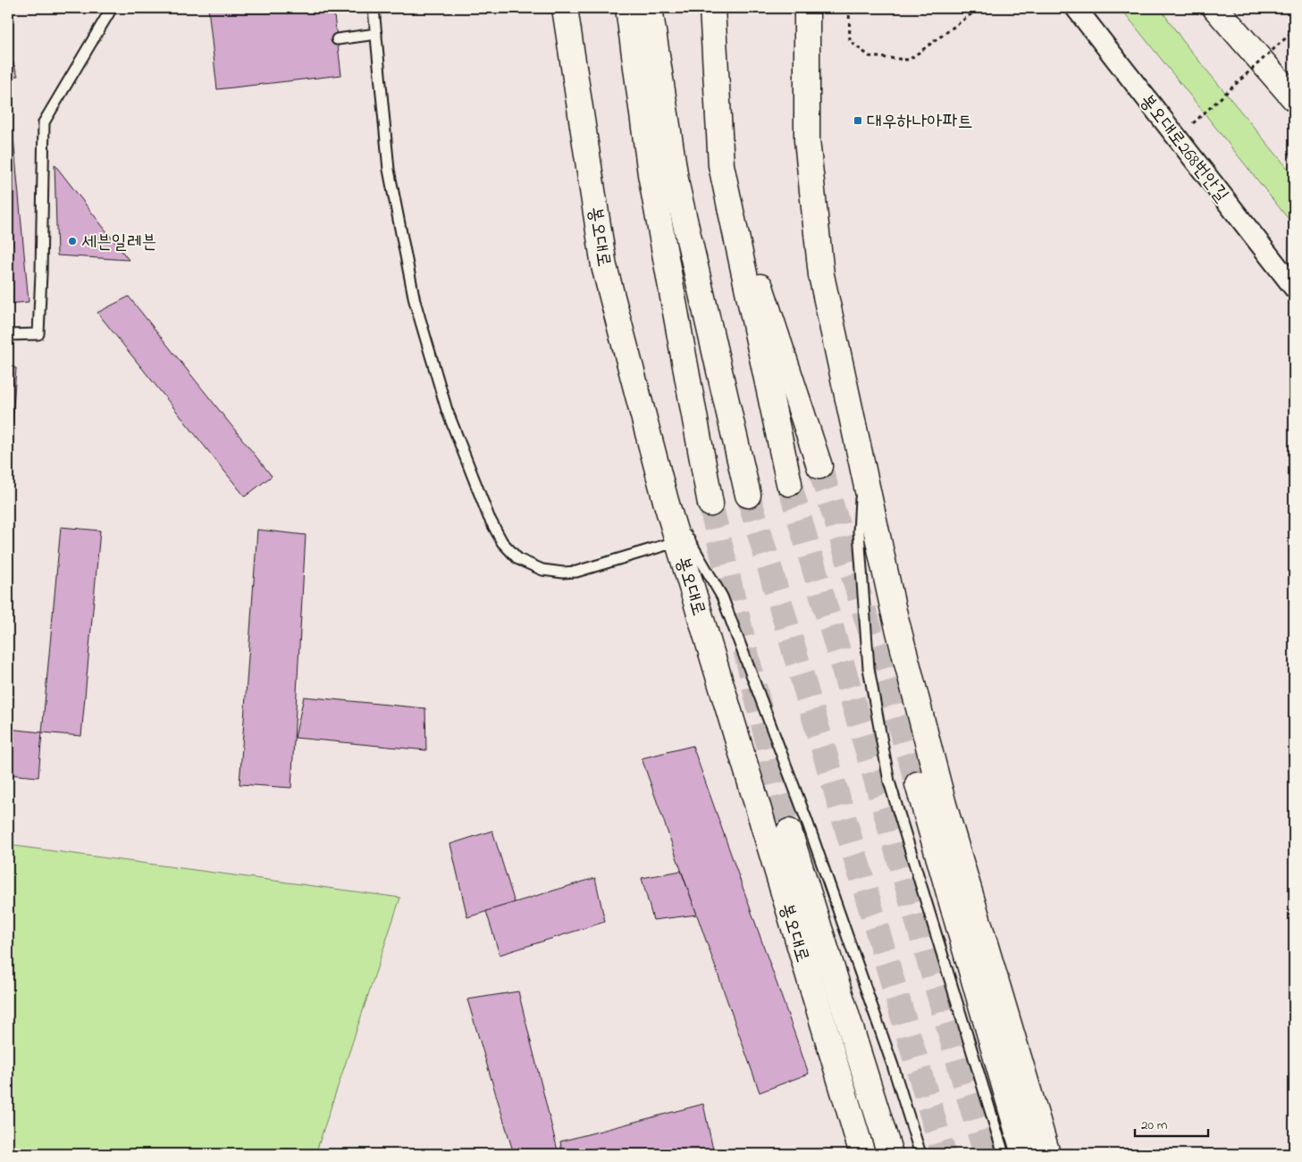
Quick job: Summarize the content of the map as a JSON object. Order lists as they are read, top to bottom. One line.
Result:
{"streets":{"main road":["봉오대로"],"street":["봉오대로268번안길"]},"places":{"transit":["대우하나아파트"],"other":["세븐일레븐"]},"scale_bar":"20 m"}
